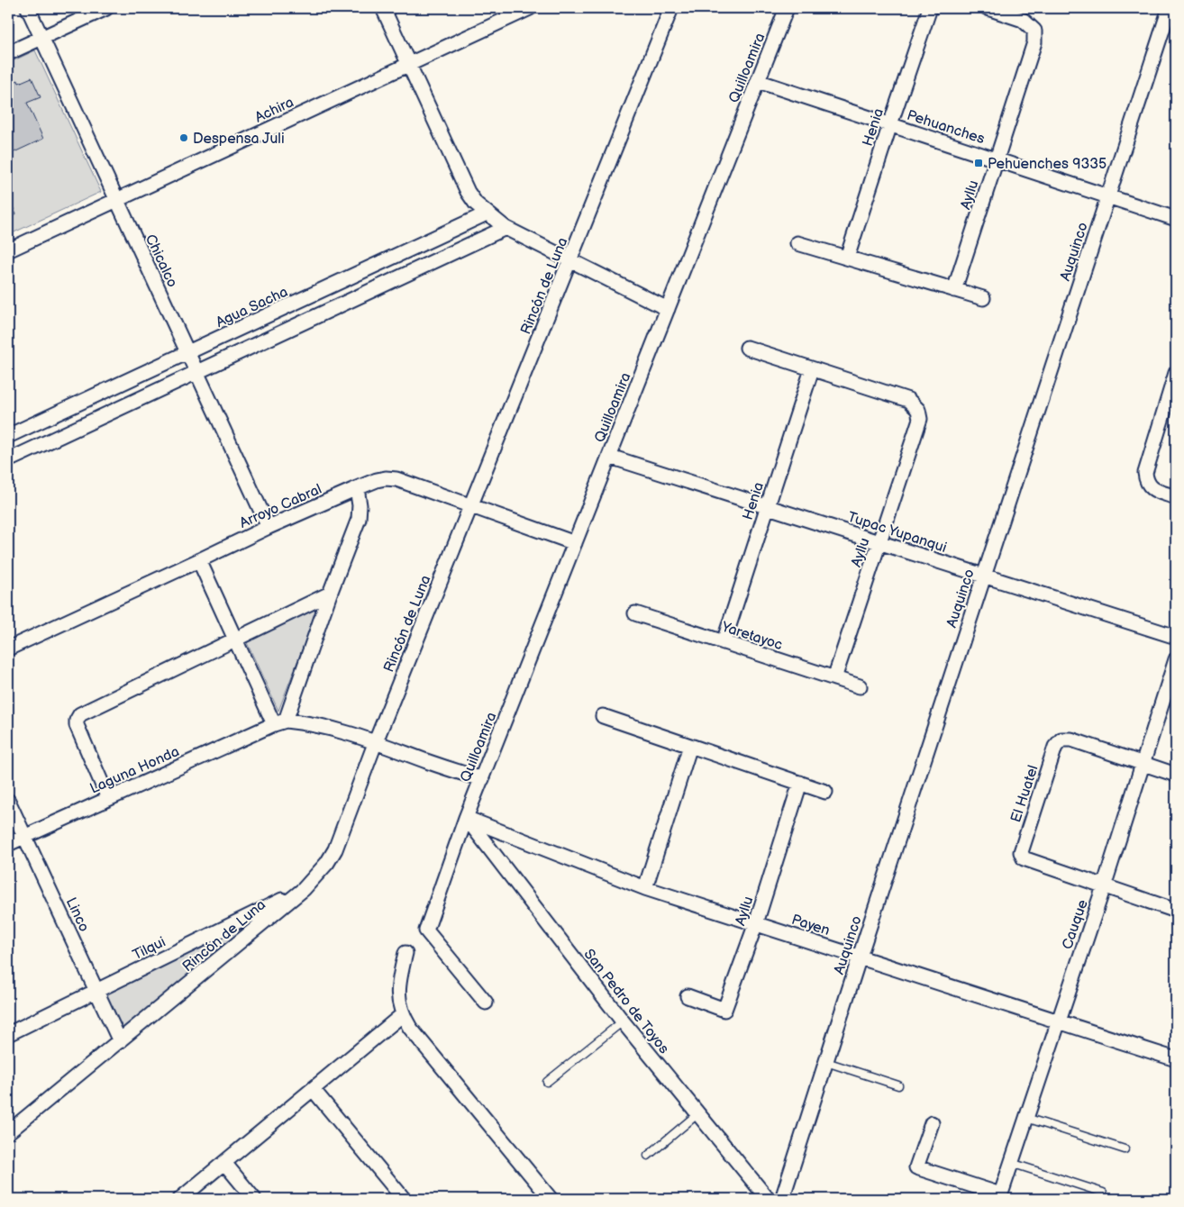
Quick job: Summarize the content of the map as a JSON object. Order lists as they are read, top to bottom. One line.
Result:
{"streets":{"street":["Quilloamira","Achira","Pehuanches","Henia","Ayllu","Auquinco","Chicalco","Rincón de Luna","Agua Sacha","Arroyo Cabral","Tupac Yupanqui","Yaretayoc","Laguna Honda","El Huatel","Linco","Payen","Cauque","Tilqui","San Pedro de Toyos"]},"crossings":[["Quilloamira","Pehuanches"],["Quilloamira","Arroyo Cabral"],["Quilloamira","Tupac Yupanqui"],["Quilloamira","Laguna Honda"],["Quilloamira","Payen"],["Quilloamira","San Pedro de Toyos"],["Achira","Chicalco"],["Pehuanches","Henia"],["Pehuanches","Ayllu"],["Pehuanches","Auquinco"],["Henia","Ayllu"],["Henia","Tupac Yupanqui"],["Henia","Yaretayoc"],["Ayllu","Tupac Yupanqui"],["Ayllu","Yaretayoc"],["Ayllu","Payen"],["Auquinco","Tupac Yupanqui"],["Auquinco","Payen"],["Chicalco","Agua Sacha"],["Chicalco","Arroyo Cabral"],["Rincón de Luna","Arroyo Cabral"],["Rincón de Luna","Laguna Honda"],["Rincón de Luna","Linco"],["Rincón de Luna","Tilqui"],["Laguna Honda","Linco"],["El Huatel","Cauque"],["Linco","Tilqui"],["Payen","Cauque"],["Payen","San Pedro de Toyos"]],"places":{"other":["Despensa Juli"],"transit":["Pehuenches 9335"]}}
